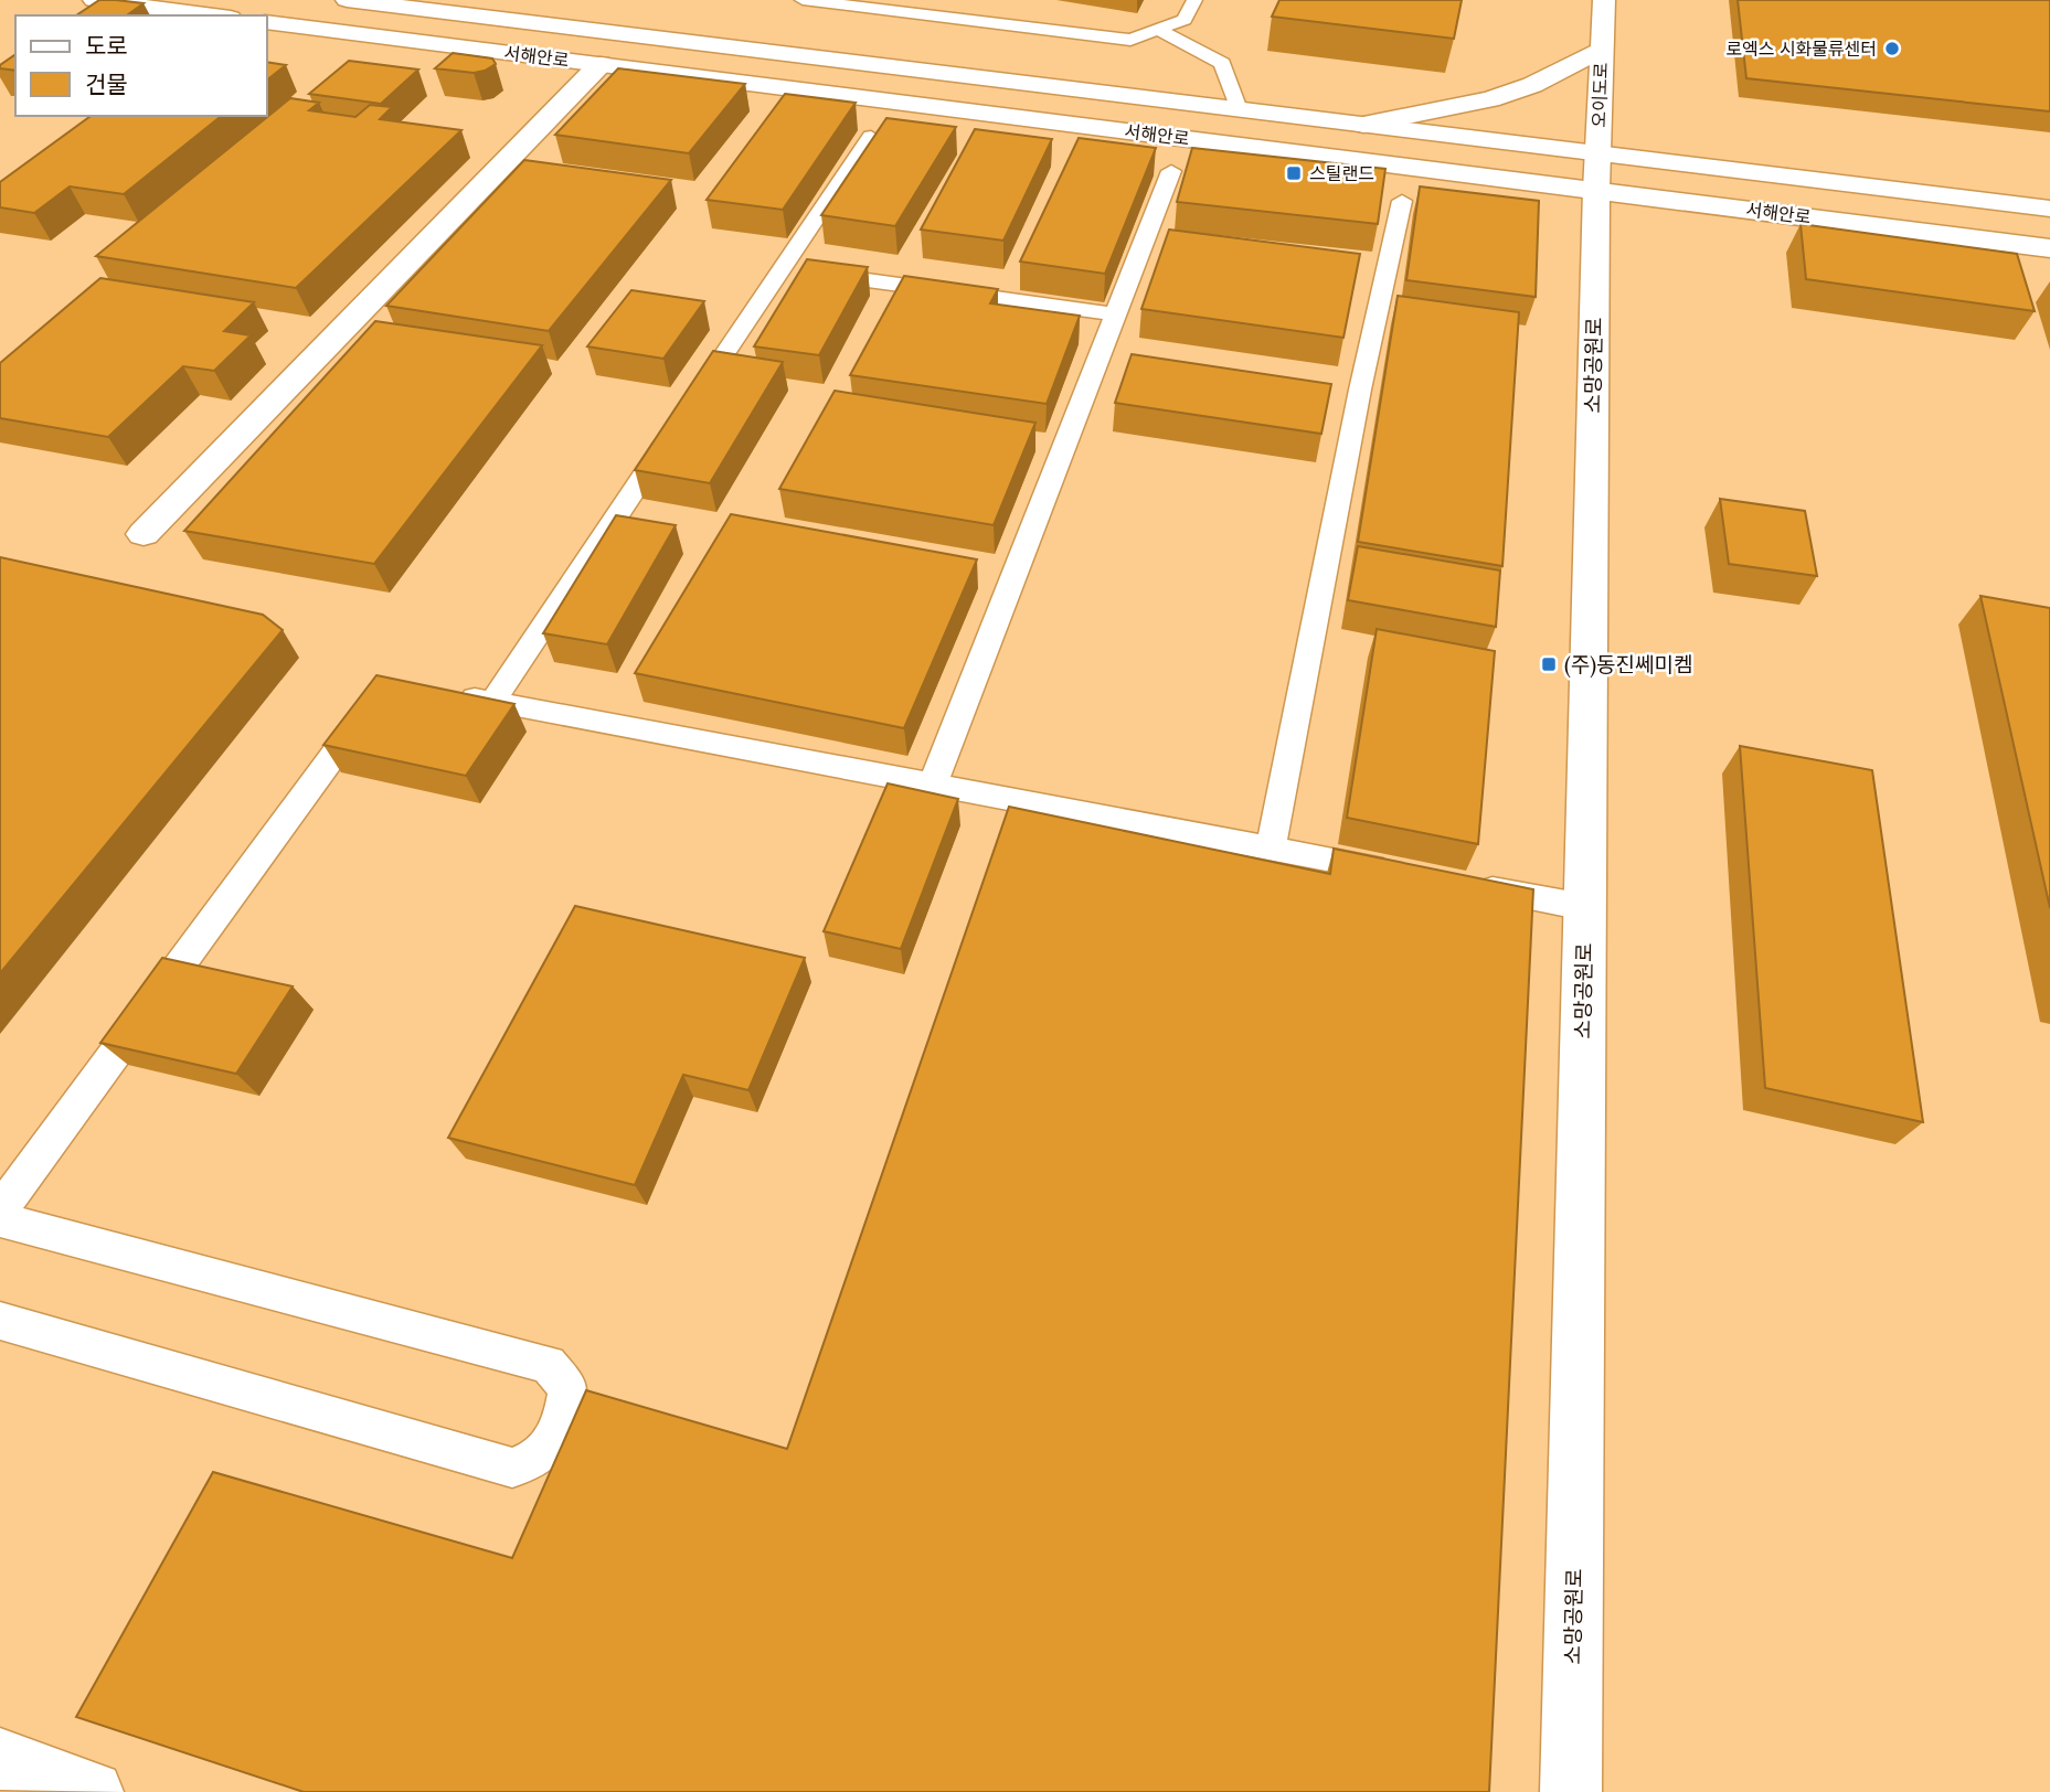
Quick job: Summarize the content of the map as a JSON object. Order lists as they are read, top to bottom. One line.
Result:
{"streets":{"main road":["서해안로","오이도로","소망공원로"]},"crossings":[["서해안로","오이도로"],["서해안로","소망공원로"],["오이도로","소망공원로"]],"places":{"other":["로엑스 시화물류센터"],"transit":["스틸랜드","(주)동진쎄미켐"]},"legend":["도로","건물"]}
